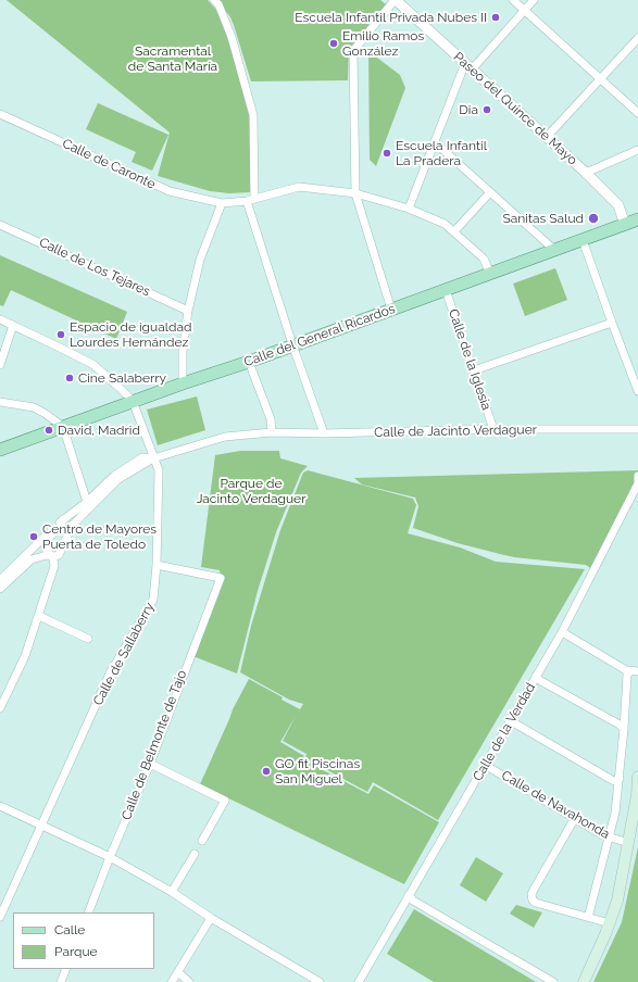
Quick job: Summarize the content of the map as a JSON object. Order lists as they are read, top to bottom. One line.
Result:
{"streets":{"main road":["Calle del General Ricardos"],"street":["Paseo del Quince de Mayo","Calle de Caronte","Calle de Los Tejares","Calle de la Iglesia","Calle de Jacinto Verdaguer","Calle de Sallaberry","Calle de la Verdad","Calle de Belmonte de Tajo","Calle de Navahonda"]},"crossings":[["Paseo del Quince de Mayo","Calle del General Ricardos"],["Calle de Caronte","Calle del General Ricardos"],["Calle del General Ricardos","Calle de la Iglesia"],["Calle del General Ricardos","Calle de Sallaberry"],["Calle de la Iglesia","Calle de Jacinto Verdaguer"],["Calle de Jacinto Verdaguer","Calle de Sallaberry"],["Calle de Sallaberry","Calle de Belmonte de Tajo"],["Calle de la Verdad","Calle de Navahonda"]],"parks":["Sacramental de Santa María","Parque de Jacinto Verdaguer"],"places":["Escuela Infantil Privada Nubes II","Emilio Ramos González","Dia","Escuela Infantil La Pradera","Sanitas Salud","Espacio de igualdad Lourdes Hernández","Cine Salaberry","David, Madrid","Centro de Mayores Puerta de Toledo","GO fit Piscinas San Miguel"],"legend":["Calle","Parque"]}
